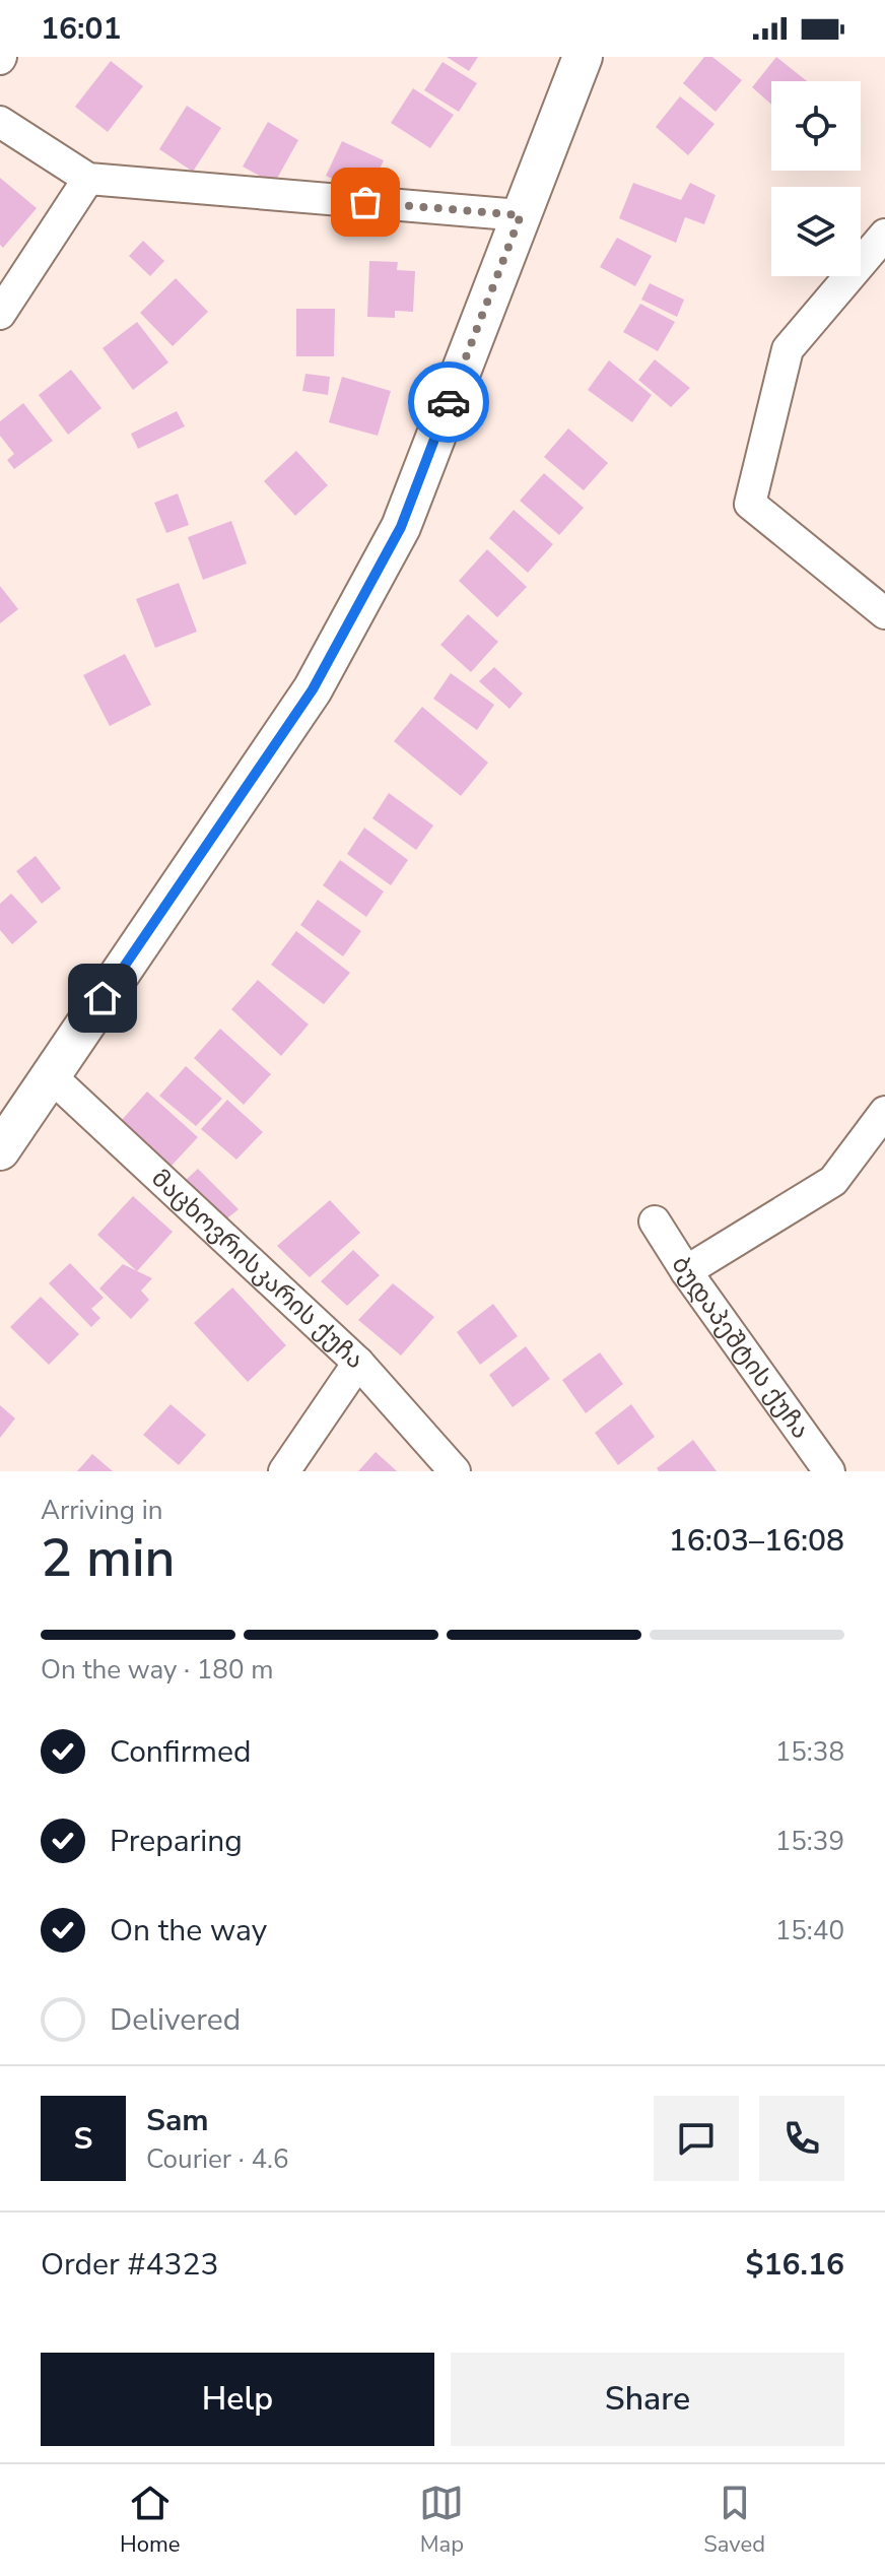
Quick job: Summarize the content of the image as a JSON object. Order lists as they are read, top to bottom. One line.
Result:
{"streets":{"street":["მაცხოვრისკარის ქუჩა","ბუდაპეშტის ქუჩა"]},"page":{"status":"16:01","heading":["2 min","Arriving in","16:03–16:08"],"panel":["Sam","Courier · 4.6","Order #4323","$16.16"],"bar":"On the way · 180 m","list":[["Confirmed","15:38"],["Preparing","15:39"],["On the way","15:40"],"Delivered"],"round":"S","buttons":["Help","Share"],"tabs":["Home","Map","Saved"]}}
